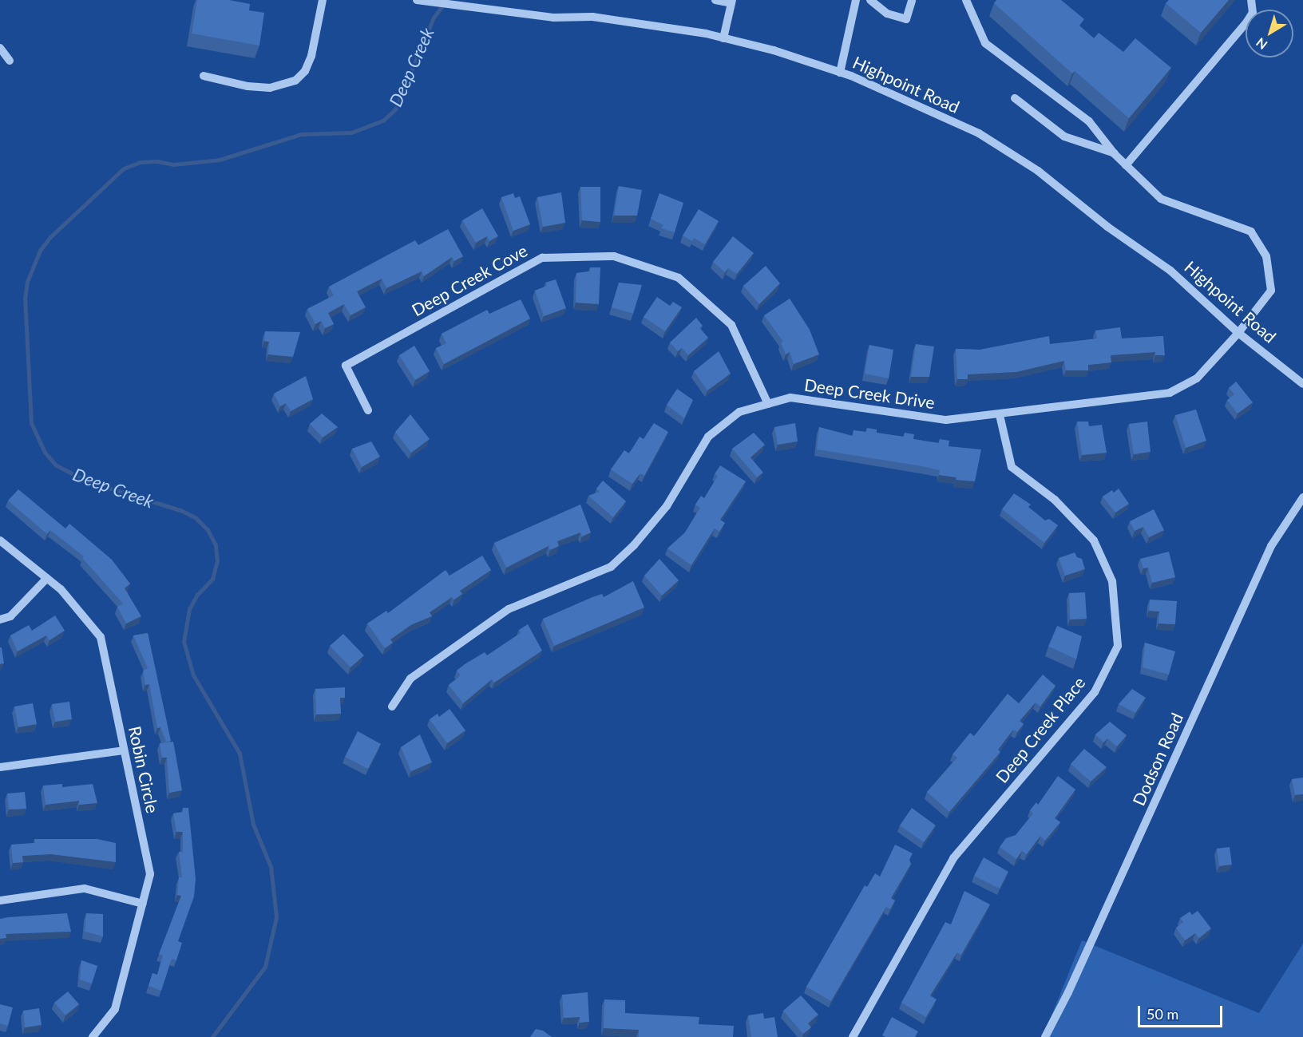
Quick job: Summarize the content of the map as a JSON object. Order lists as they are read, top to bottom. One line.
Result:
{"streets":{"street":["Highpoint Road","Deep Creek Cove","Deep Creek Drive","Deep Creek Place","Dodson Road","Robin Circle"]},"crossings":[["Highpoint Road","Deep Creek Drive"],["Deep Creek Cove","Deep Creek Drive"],["Deep Creek Drive","Deep Creek Place"]],"water":["Deep Creek"],"scale_bar":"50 m","north":"bottom left"}
